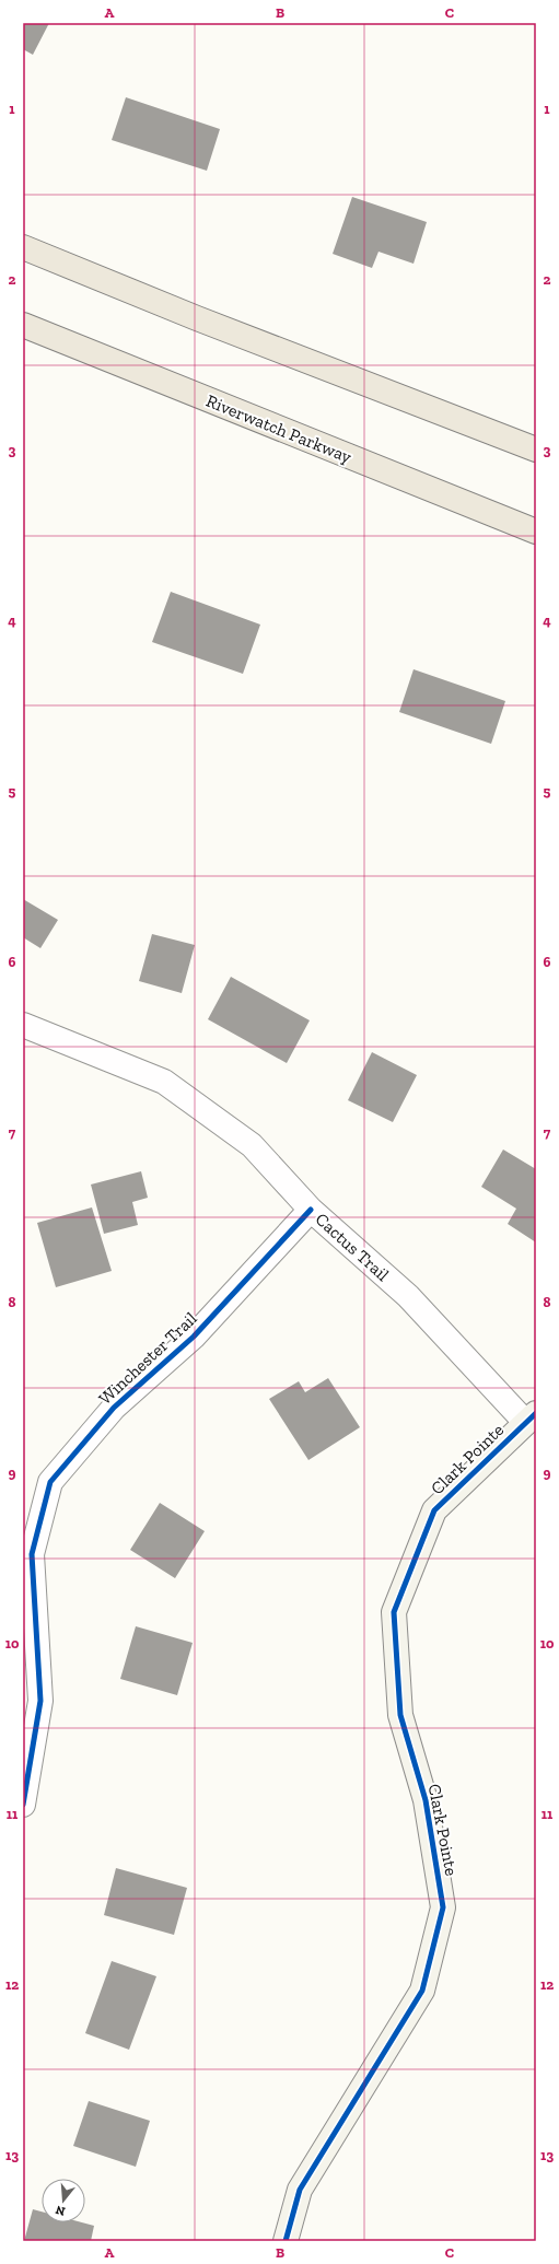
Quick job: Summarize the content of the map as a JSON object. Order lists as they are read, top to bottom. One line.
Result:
{"streets":{"main road":["Riverwatch Parkway"],"street":["Cactus Trail","Winchester Trail","Clark Pointe"]},"crossings":[["Cactus Trail","Winchester Trail"],["Cactus Trail","Clark Pointe"]],"north":"bottom","grid":{"columns":["A","B","C"],"rows":["1","2","3","4","5","6","7","8","9","10","11","12","13"]}}
